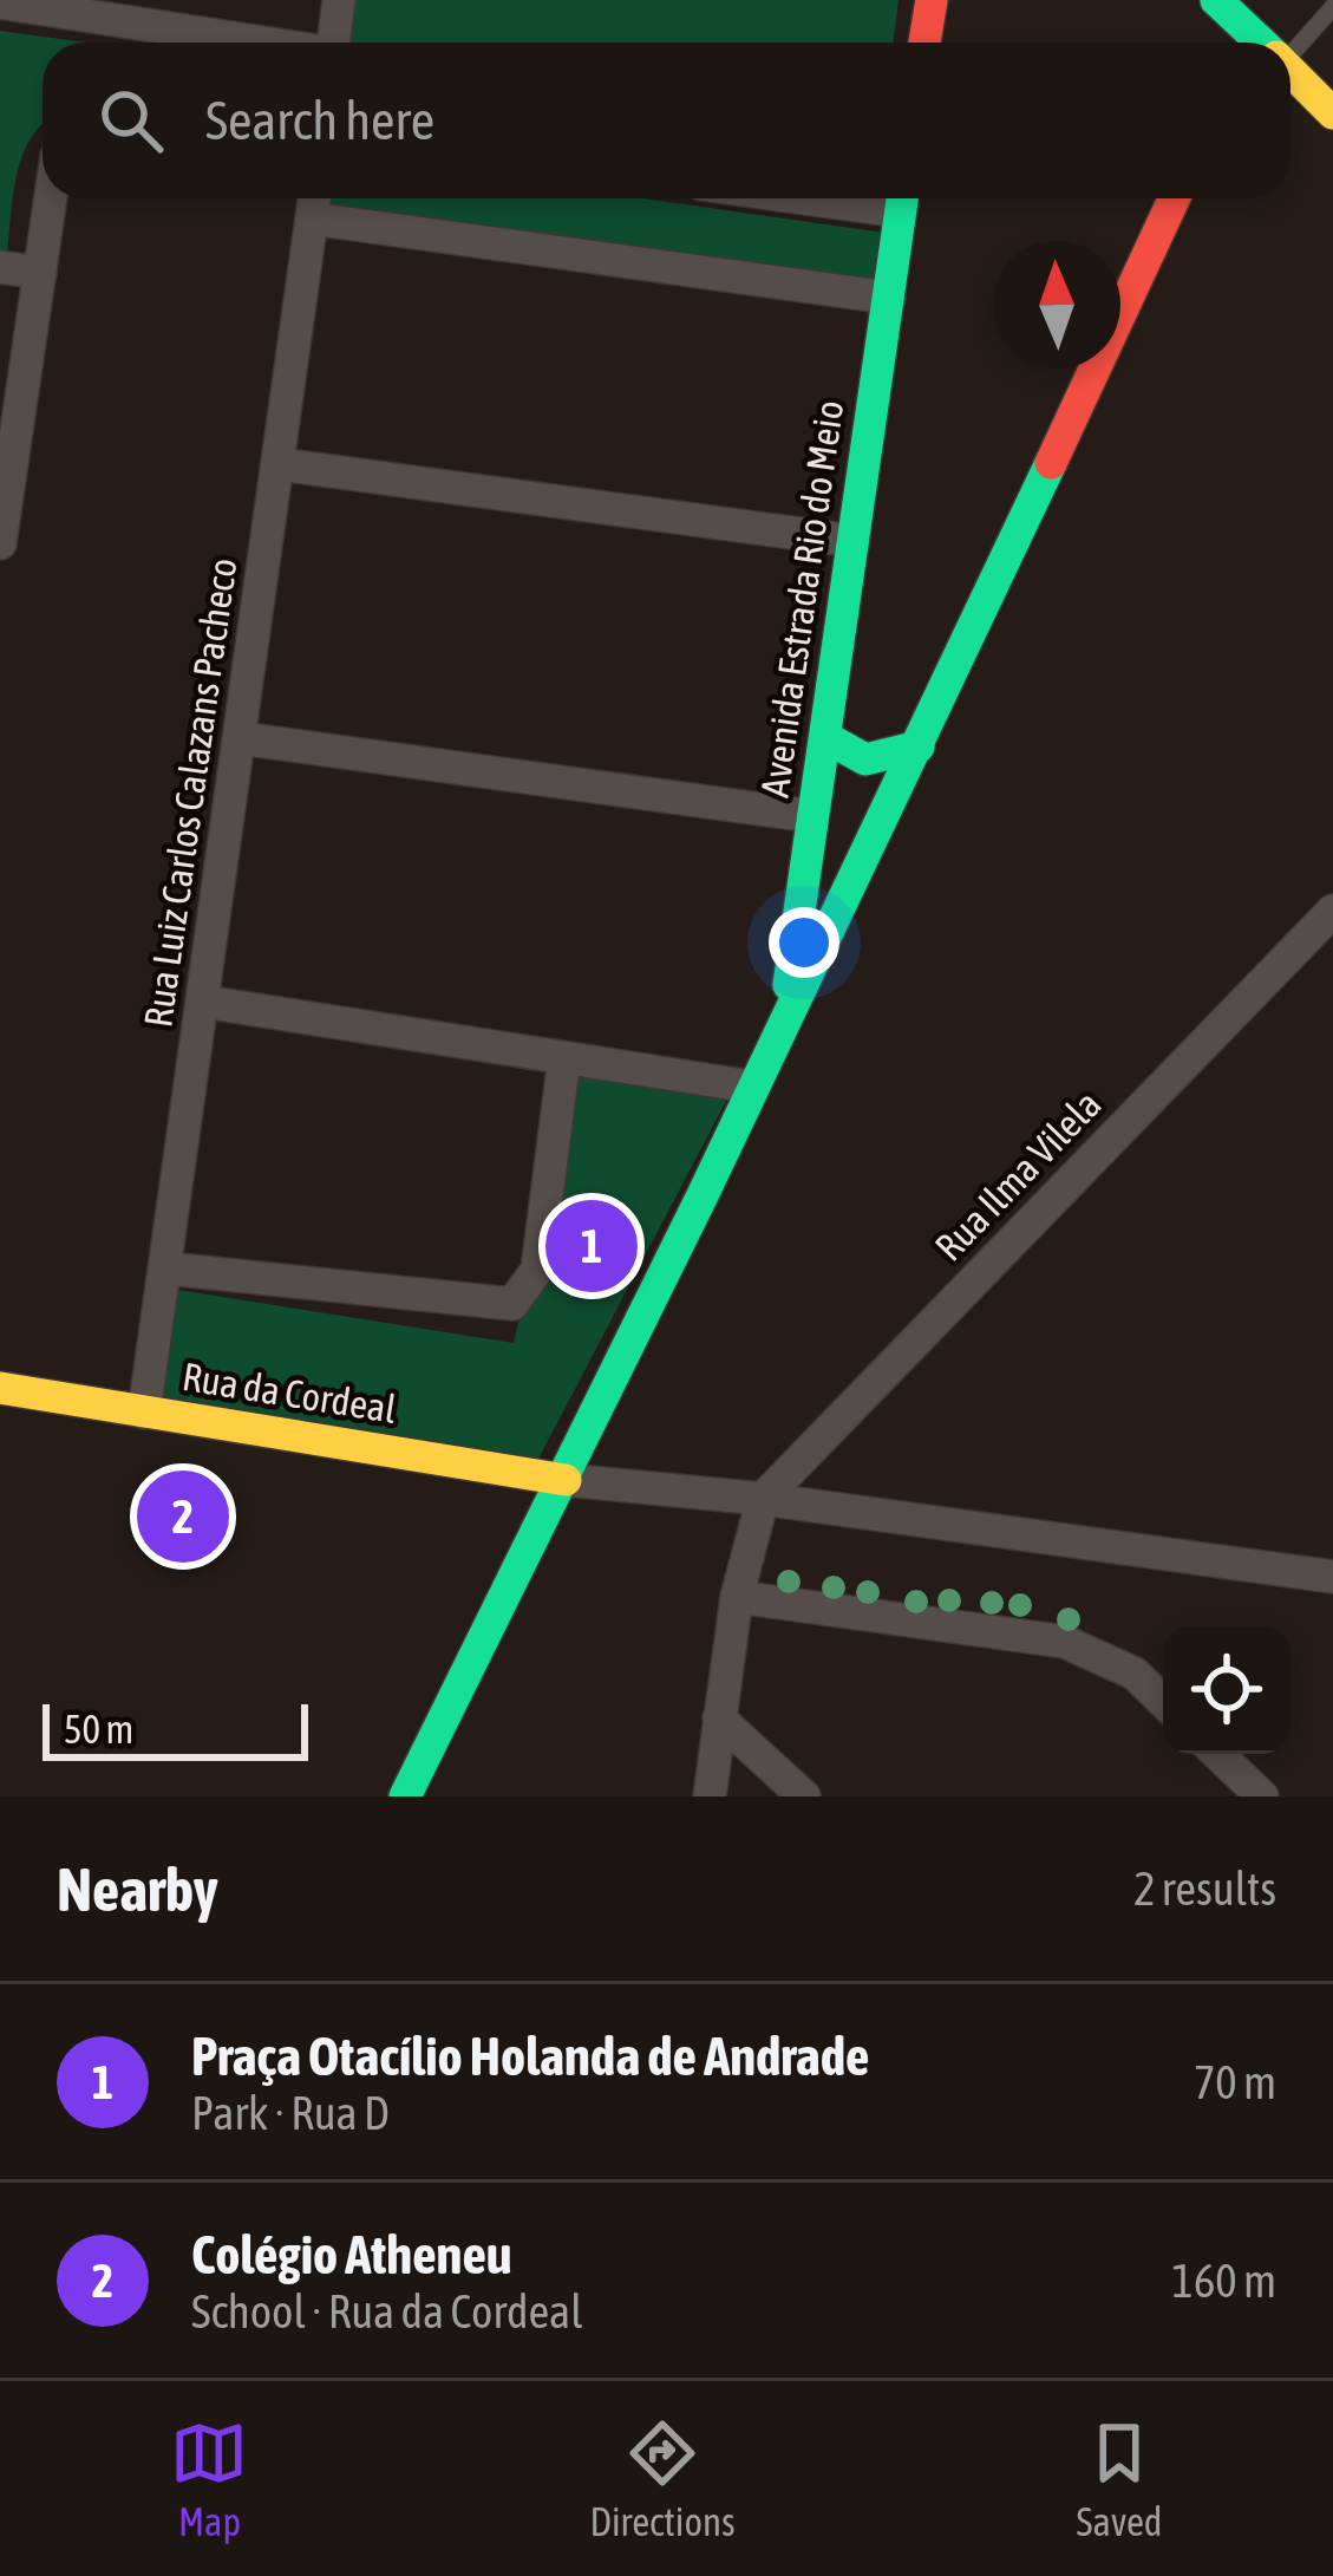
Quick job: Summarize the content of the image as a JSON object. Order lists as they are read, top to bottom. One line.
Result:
{"streets":{"street":["Avenida Estrada Rio do Meio","Rua Luiz Carlos Calazans Pacheco","Rua Ilma Vilela","Rua da Cordeal"]},"crossings":[["Rua Luiz Carlos Calazans Pacheco","Rua da Cordeal"]],"scale_bar":"50 m","north":"top","page":{"search":"Search here","pins":["1","2"],"scale":"50 m","heading":["Nearby","2 results"],"list":[{"mark":"1","name":"Praça Otacílio Holanda de Andrade","note":"Park · Rua D","value":"70 m"},{"mark":"2","name":"Colégio Atheneu","note":"School · Rua da Cordeal","value":"160 m"}],"nav":["Map","Directions","Saved"]}}
